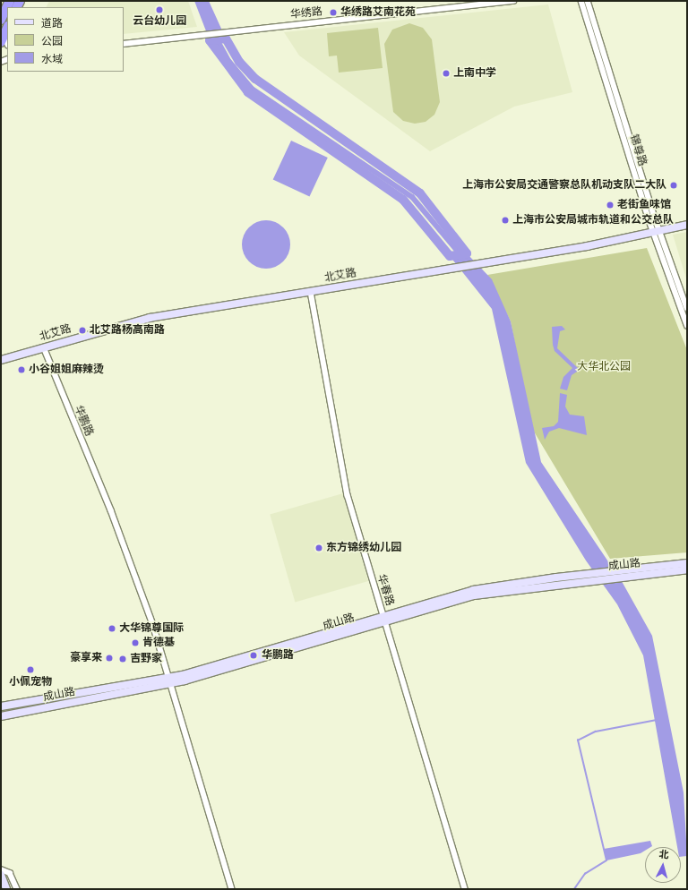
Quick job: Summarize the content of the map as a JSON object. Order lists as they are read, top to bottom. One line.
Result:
{"streets":{"main road":["北艾路","成山路"],"street":["华绣路","锦尊路","华鹏路","华春路"]},"crossings":[["锦尊路","北艾路"],["北艾路","华鹏路"],["北艾路","华春路"],["华鹏路","成山路"],["成山路","华春路"]],"parks":["大华北公园"],"places":["云台幼儿园","华绣路艾南花苑","上南中学","上海市公安局交通警察总队机动支队二大队","老街鱼味馆","上海市公安局城市轨道和公交总队","北艾路杨高南路","小谷姐姐麻辣烫","东方锦绣幼儿园","大华锦尊国际","肯德基","华鹏路","豪享来","吉野家","小佩宠物"],"legend":["道路","公园","水域"],"north":"top"}
